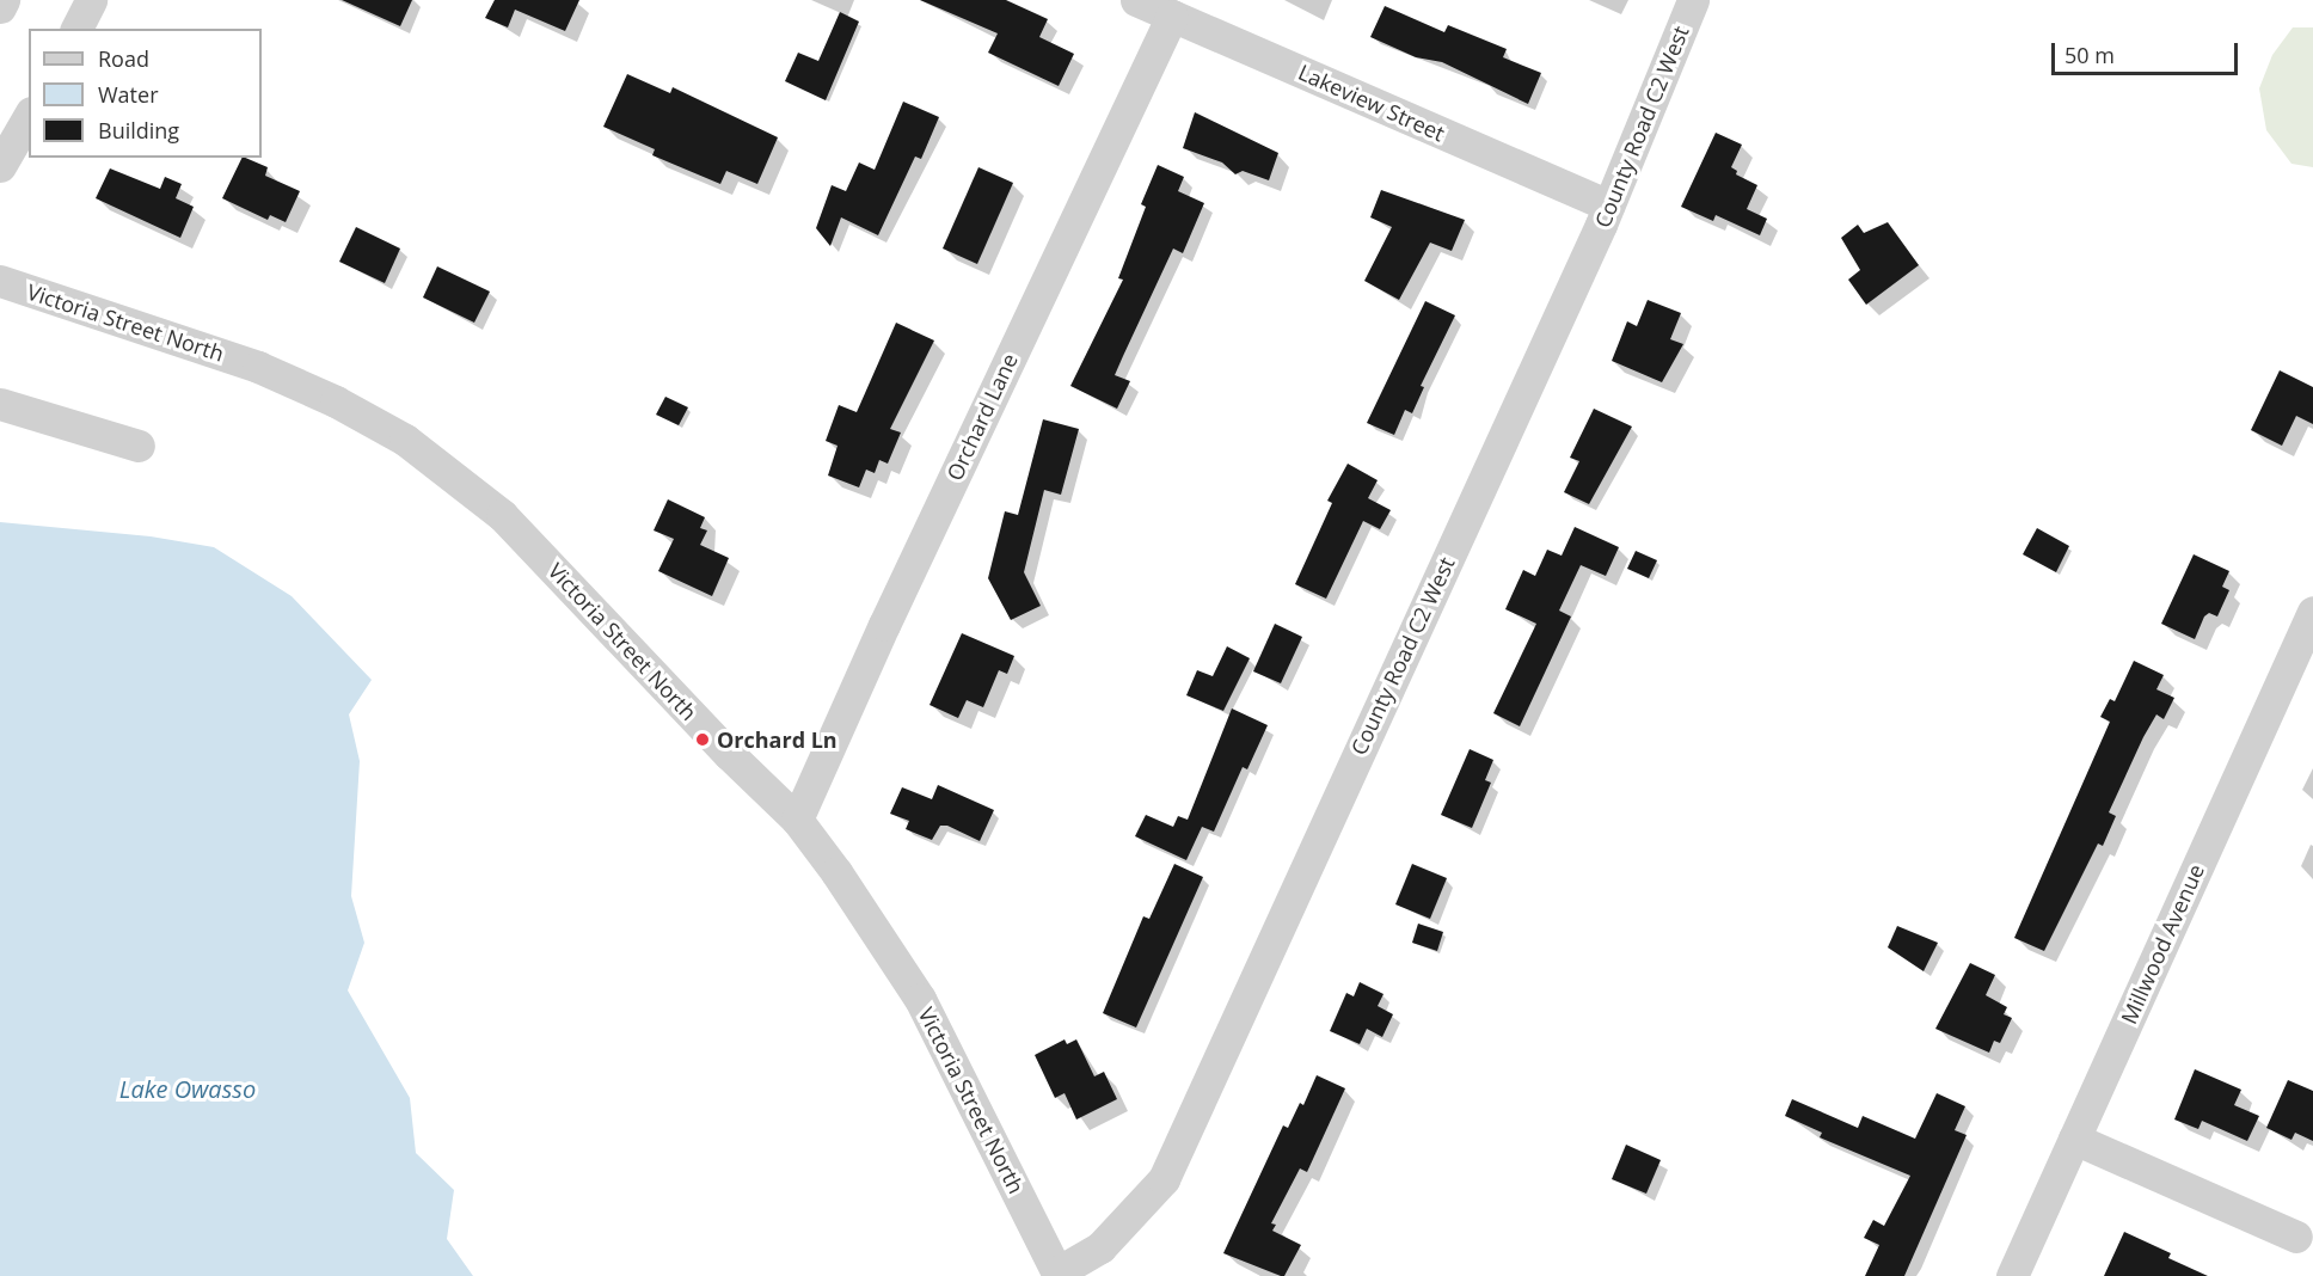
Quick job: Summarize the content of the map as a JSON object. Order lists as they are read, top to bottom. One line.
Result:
{"streets":{"street":["Lakeview Street","County Road C2 West","Victoria Street North","Orchard Lane","Millwood Avenue"]},"crossings":[["Lakeview Street","County Road C2 West"],["Lakeview Street","Orchard Lane"],["County Road C2 West","Victoria Street North"],["Victoria Street North","Orchard Lane"]],"water":["Lake Owasso"],"places":["Orchard Ln"],"legend":["Road","Water","Building"],"scale_bar":"50 m"}
